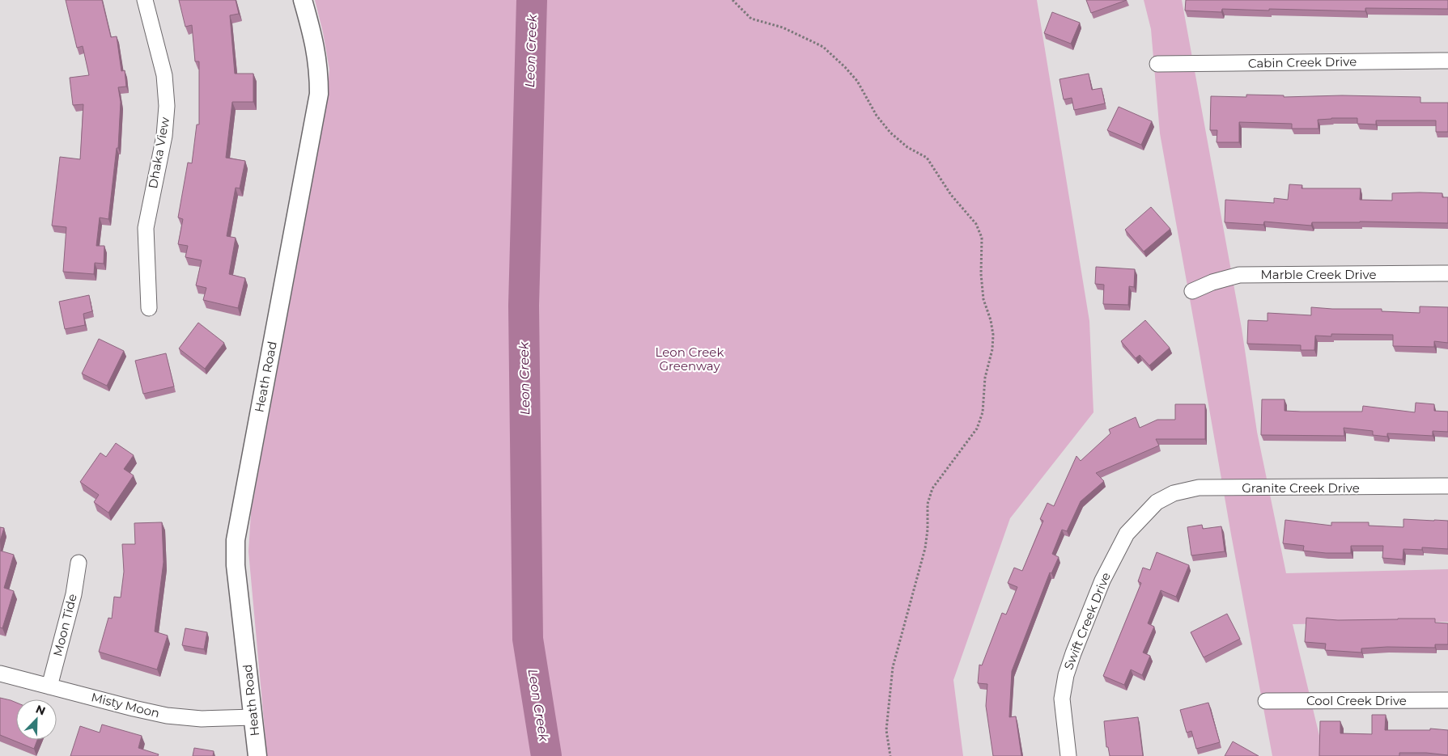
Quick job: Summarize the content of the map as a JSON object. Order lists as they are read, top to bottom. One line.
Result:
{"streets":{"street":["Cabin Creek Drive","Dhaka View","Marble Creek Drive","Heath Road","Granite Creek Drive","Swift Creek Drive","Moon Tide","Cool Creek Drive","Misty Moon"]},"crossings":[["Heath Road","Misty Moon"],["Granite Creek Drive","Swift Creek Drive"],["Moon Tide","Misty Moon"]],"water":["Leon Creek"],"parks":["Leon Creek Greenway"],"north":"top right"}
